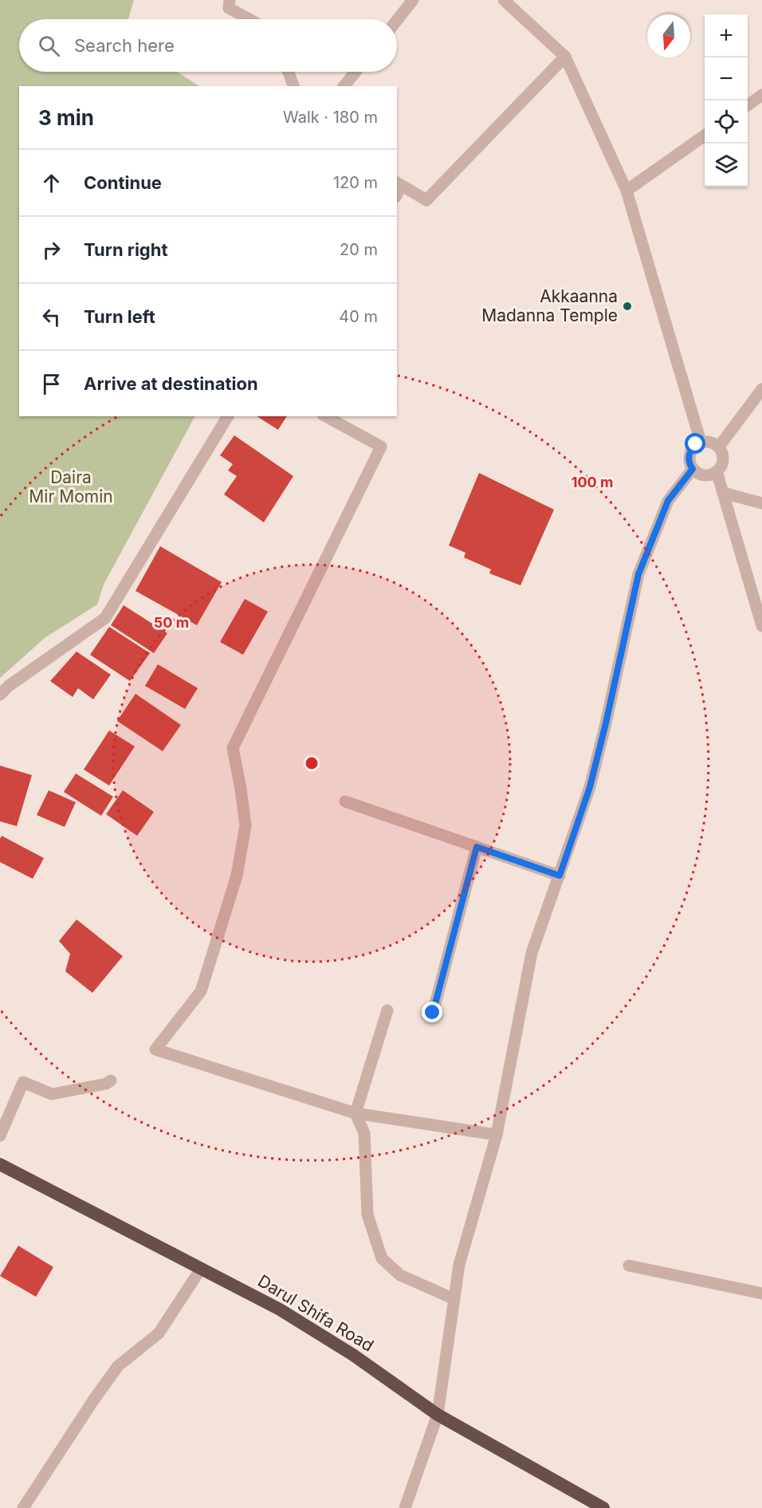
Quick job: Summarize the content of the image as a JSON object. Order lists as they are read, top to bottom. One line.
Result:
{"streets":{"highway":["Darul Shifa Road"]},"parks":["Daira Mir Momin"],"places":["Akkaanna Madanna Temple"],"north":"bottom","page":{"map_buttons":["+","−"],"search":"Search here","heading":["3 min","Walk · 180 m"],"list":[["Continue","120 m"],["Turn right","20 m"],["Turn left","40 m"],"Arrive at destination"]},"rings":["100 m","50 m"]}
